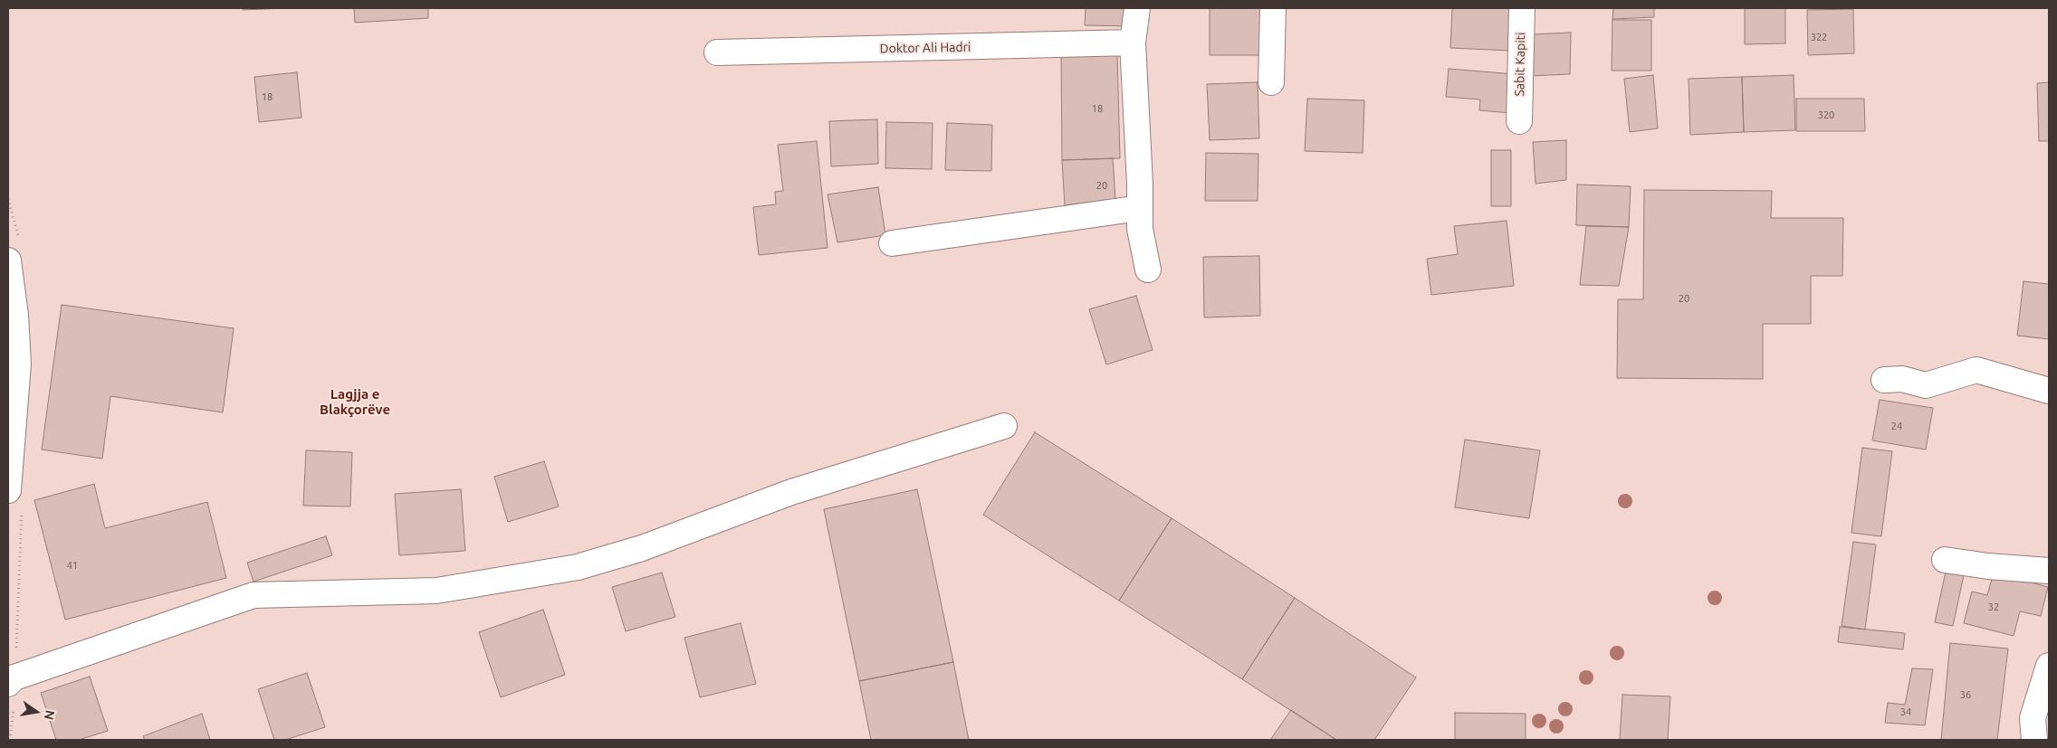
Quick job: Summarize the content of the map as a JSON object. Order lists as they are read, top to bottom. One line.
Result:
{"streets":{"street":["Doktor Ali Hadri","Sabit Kapiti"]},"districts":["Lagjja e Blakçorëve"],"house_numbers":["322","18","18","320","20","20","24","41","32","36","34"],"north":"right"}
